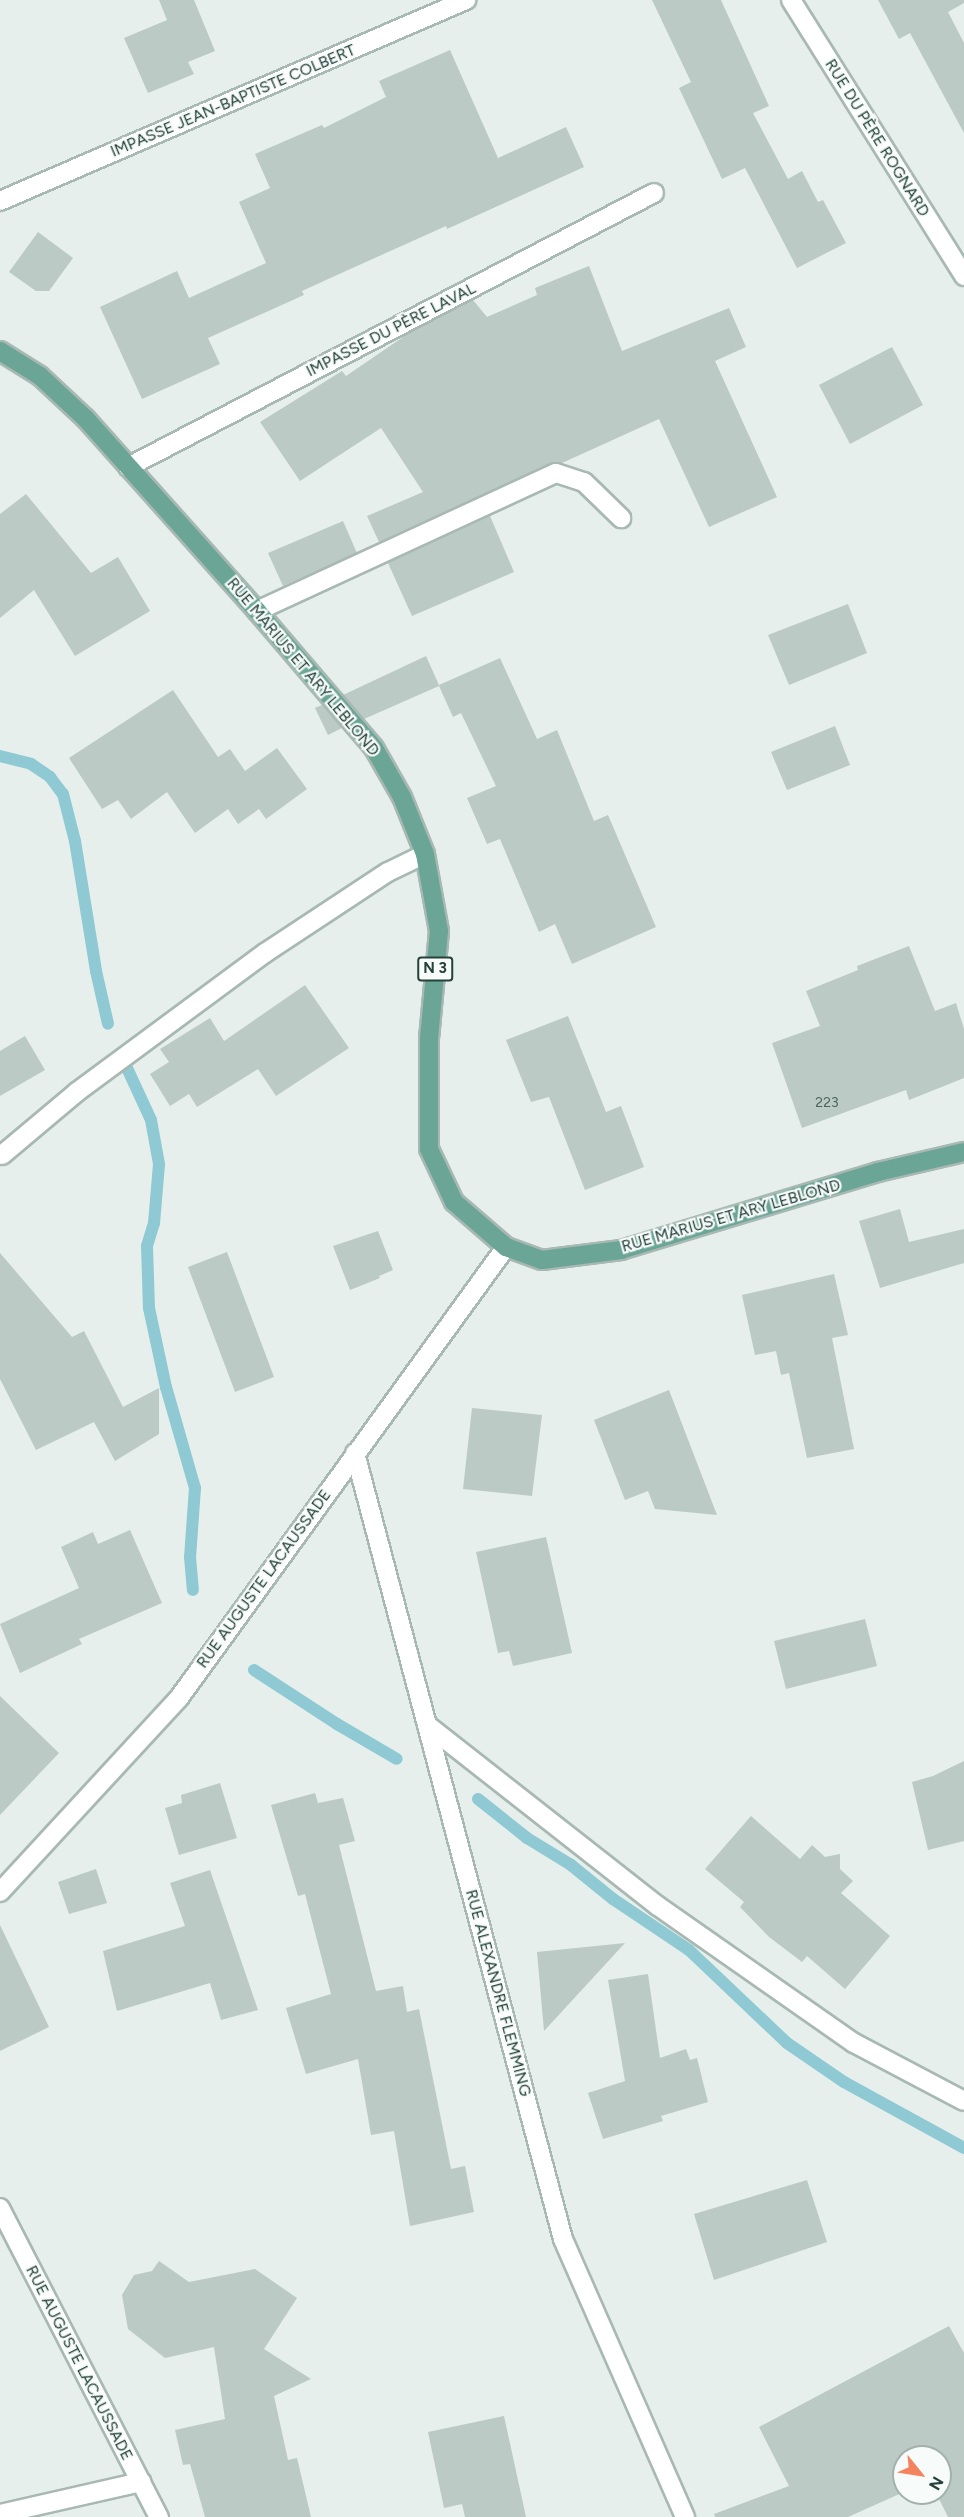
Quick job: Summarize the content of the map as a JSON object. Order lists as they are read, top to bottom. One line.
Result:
{"streets":{"main road":["RUE MARIUS ET ARY LEBLOND","N 3"],"street":["IMPASSE JEAN-BAPTISTE COLBERT","RUE DU PÈRE ROGNARD","IMPASSE DU PÈRE LAVAL","RUE AUGUSTE LACAUSSADE","RUE ALEXANDRE FLEMMING"]},"crossings":[["IMPASSE DU PÈRE LAVAL","RUE MARIUS ET ARY LEBLOND"],["RUE MARIUS ET ARY LEBLOND","RUE AUGUSTE LACAUSSADE"],["RUE AUGUSTE LACAUSSADE","RUE ALEXANDRE FLEMMING"]],"house_numbers":["223"],"north":"bottom right"}
